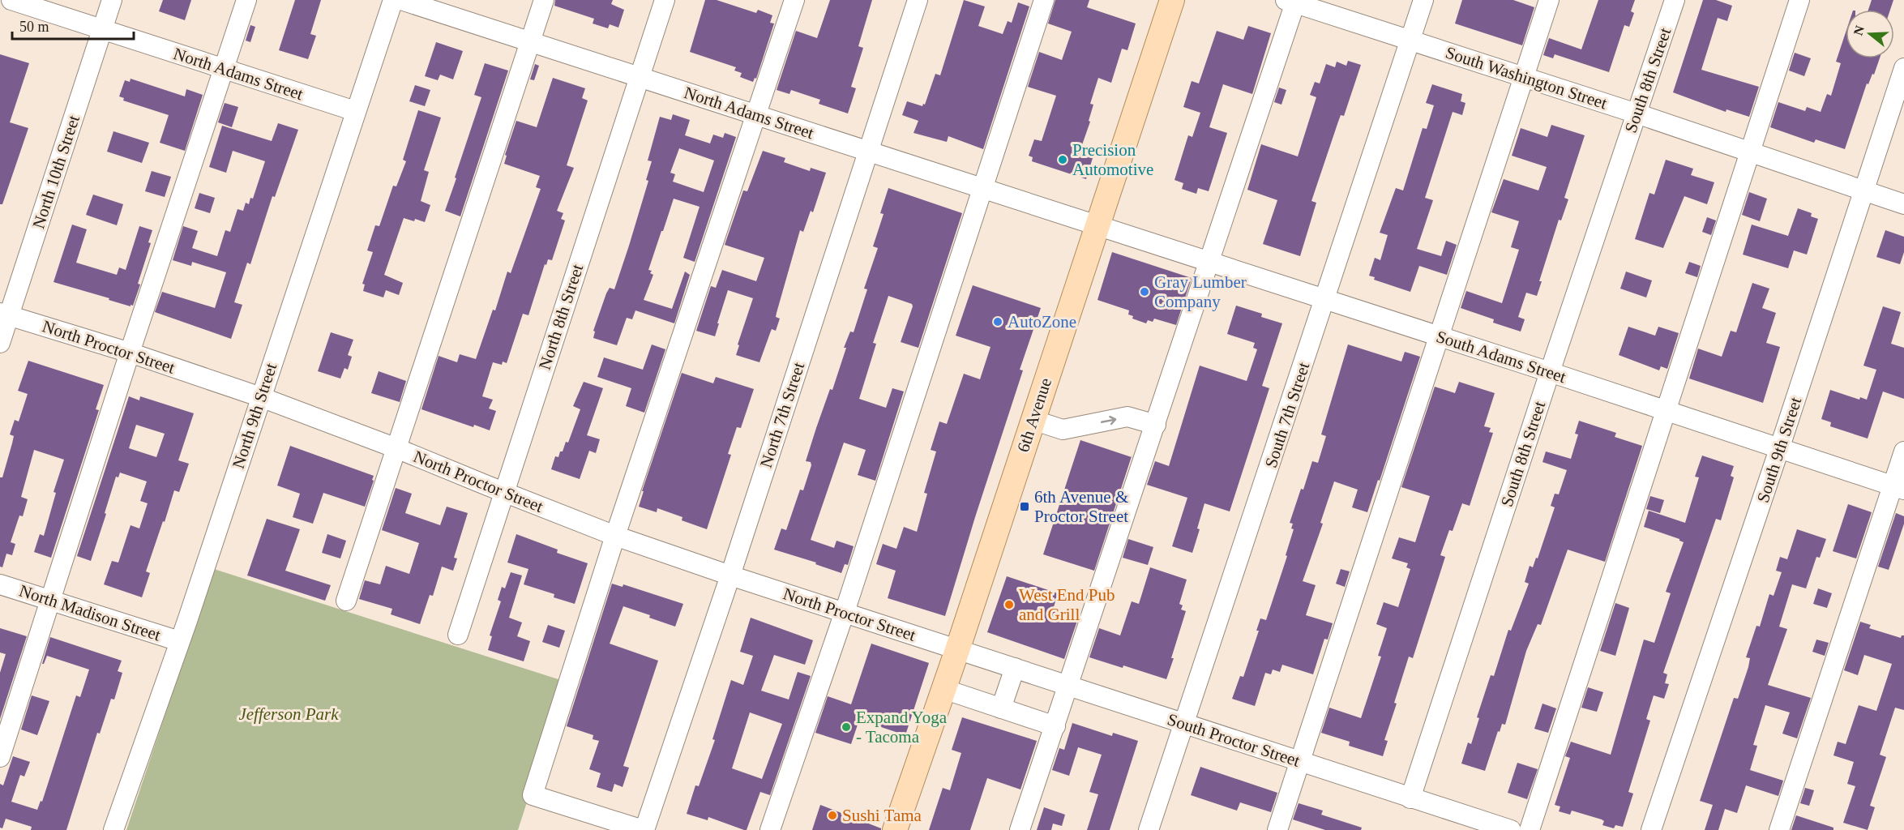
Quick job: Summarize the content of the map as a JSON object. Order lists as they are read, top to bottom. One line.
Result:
{"streets":{"main road":["6th Avenue"],"street":["North Adams Street","South Washington Street","South 8th Street","North 10th Street","North 8th Street","North Proctor Street","South Adams Street","North 7th Street","South 7th Street","North 9th Street","South 9th Street","North Madison Street","South Proctor Street"]},"crossings":[["North Adams Street","North 10th Street"],["North Adams Street","North 8th Street"],["North Adams Street","South Adams Street"],["North Adams Street","North 7th Street"],["North Adams Street","6th Avenue"],["North Adams Street","North 9th Street"],["South Washington Street","South 8th Street"],["South Washington Street","South 7th Street"],["South Washington Street","South 9th Street"],["South 8th Street","South Adams Street"],["South 8th Street","South Proctor Street"],["North 10th Street","North Proctor Street"],["North 8th Street","North Proctor Street"],["North Proctor Street","North 7th Street"],["North Proctor Street","6th Avenue"],["North Proctor Street","North 9th Street"],["North Proctor Street","South Proctor Street"],["South Adams Street","6th Avenue"],["South Adams Street","South 7th Street"],["South Adams Street","South 9th Street"],["6th Avenue","South Proctor Street"],["South 7th Street","South Proctor Street"],["North 9th Street","North Madison Street"]],"parks":["Jefferson Park"],"places":{"other":["Precision Automotive","Gray Lumber Company","AutoZone","West End Pub and Grill","Expand Yoga - Tacoma","Sushi Tama"],"transit":["6th Avenue & Proctor Street"]},"scale_bar":"50 m","north":"left"}
